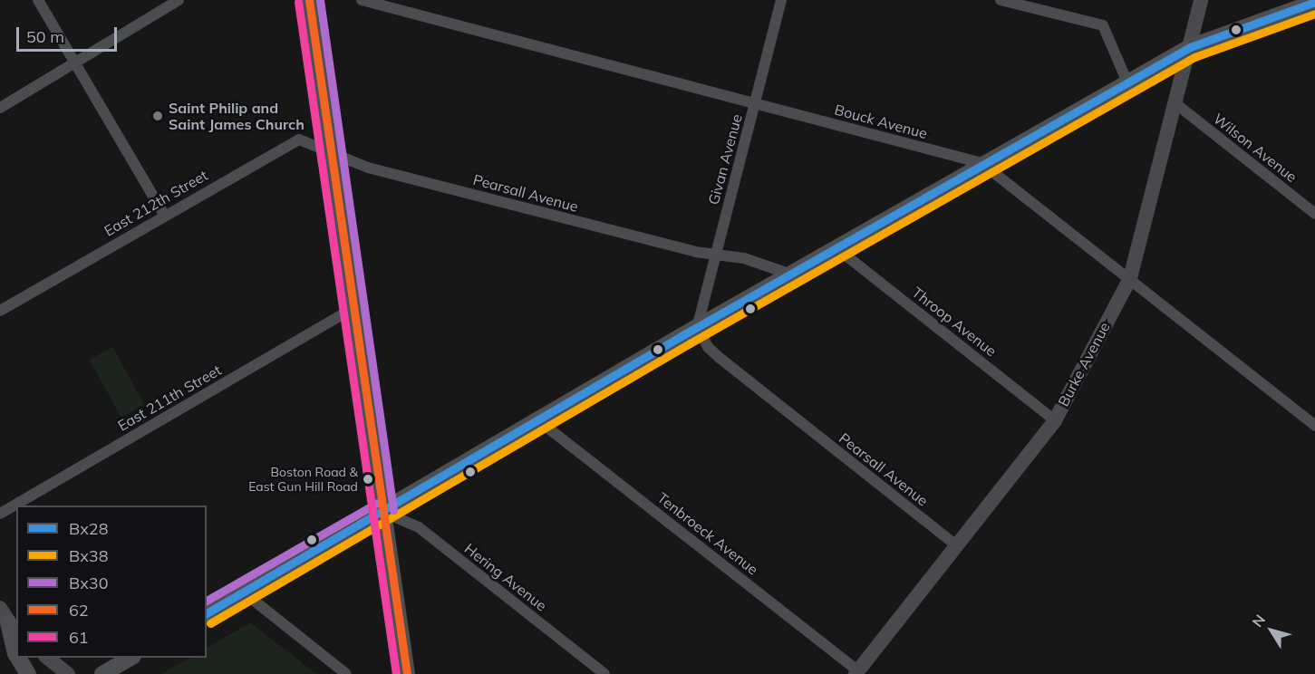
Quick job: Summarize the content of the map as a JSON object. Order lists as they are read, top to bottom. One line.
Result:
{"streets":{"main road":["Burke Avenue"],"street":["Bouck Avenue","Wilson Avenue","Givan Avenue","Pearsall Avenue","East 212th Street","Throop Avenue","East 211th Street","Tenbroeck Avenue","Hering Avenue"]},"crossings":[["Bouck Avenue","Givan Avenue"],["Bouck Avenue","Burke Avenue"],["Wilson Avenue","Burke Avenue"],["Givan Avenue","Pearsall Avenue"],["Pearsall Avenue","East 212th Street"],["Pearsall Avenue","Burke Avenue"],["Throop Avenue","Burke Avenue"],["Burke Avenue","Tenbroeck Avenue"]],"places":["Saint Philip and Saint James Church","Boston Road & East Gun Hill Road"],"lines":["transit line Bx30","transit line 62","transit line Bx28","transit line 61","transit line Bx38"],"legend":["Bx28","Bx38","Bx30","62","61"],"scale_bar":"50 m","north":"top left"}
